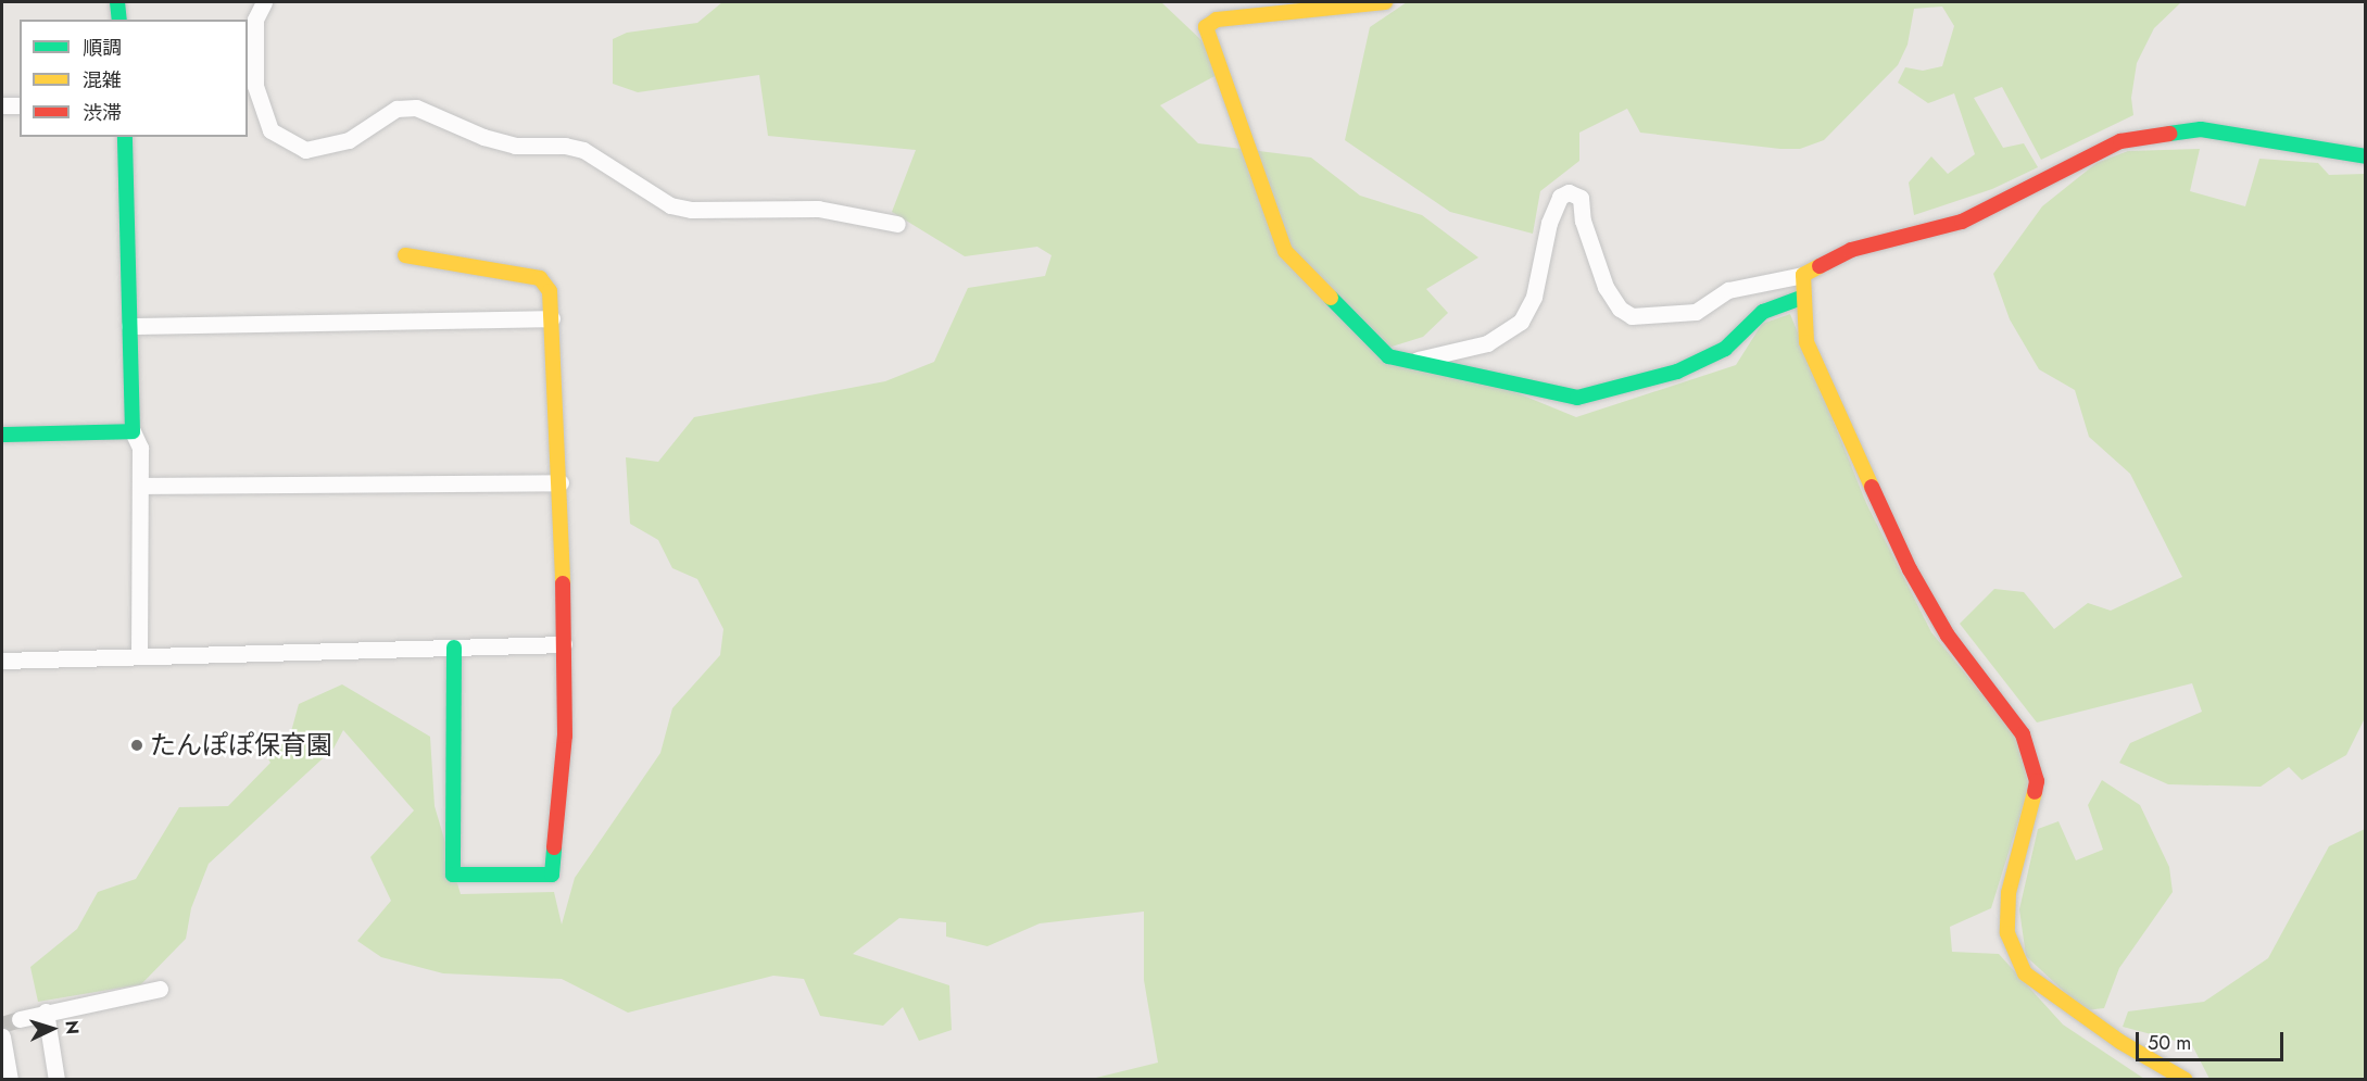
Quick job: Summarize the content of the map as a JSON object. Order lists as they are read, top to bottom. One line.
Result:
{"places":["たんぽぽ保育園"],"legend":["順調","混雑","渋滞"],"scale_bar":"50 m","north":"right"}
